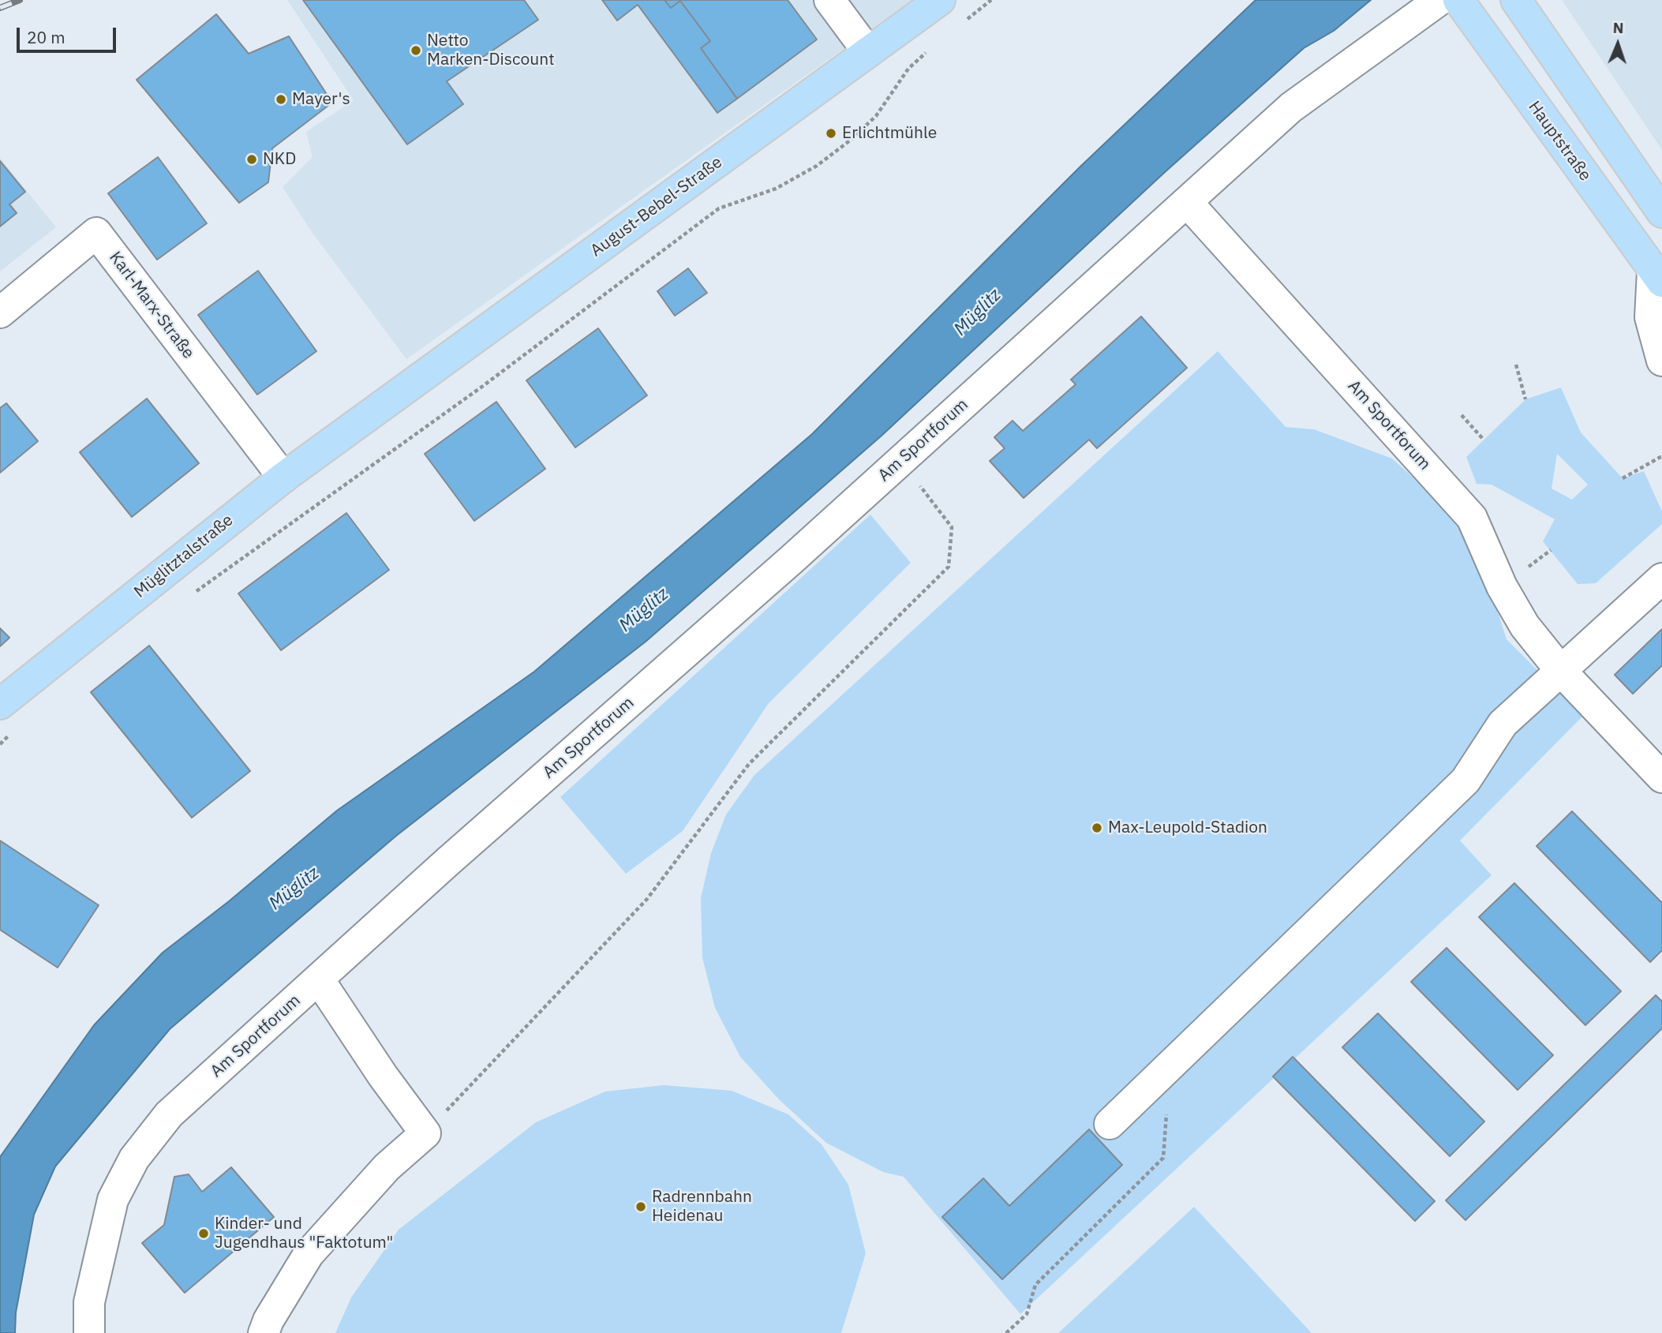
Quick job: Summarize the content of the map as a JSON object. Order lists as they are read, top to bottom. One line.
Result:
{"streets":{"main road":["Hauptstraße","August-Bebel-Straße","Müglitztalstraße"],"street":["Karl-Marx-Straße","Am Sportforum"]},"crossings":[["August-Bebel-Straße","Müglitztalstraße"],["Karl-Marx-Straße","Müglitztalstraße"]],"water":["Müglitz"],"places":["Netto Marken-Discount","Mayer's","Erlichtmühle","NKD","Max-Leupold-Stadion","Radrennbahn Heidenau","Kinder- und Jugendhaus \"Faktotum\""],"scale_bar":"20 m","north":"top"}
